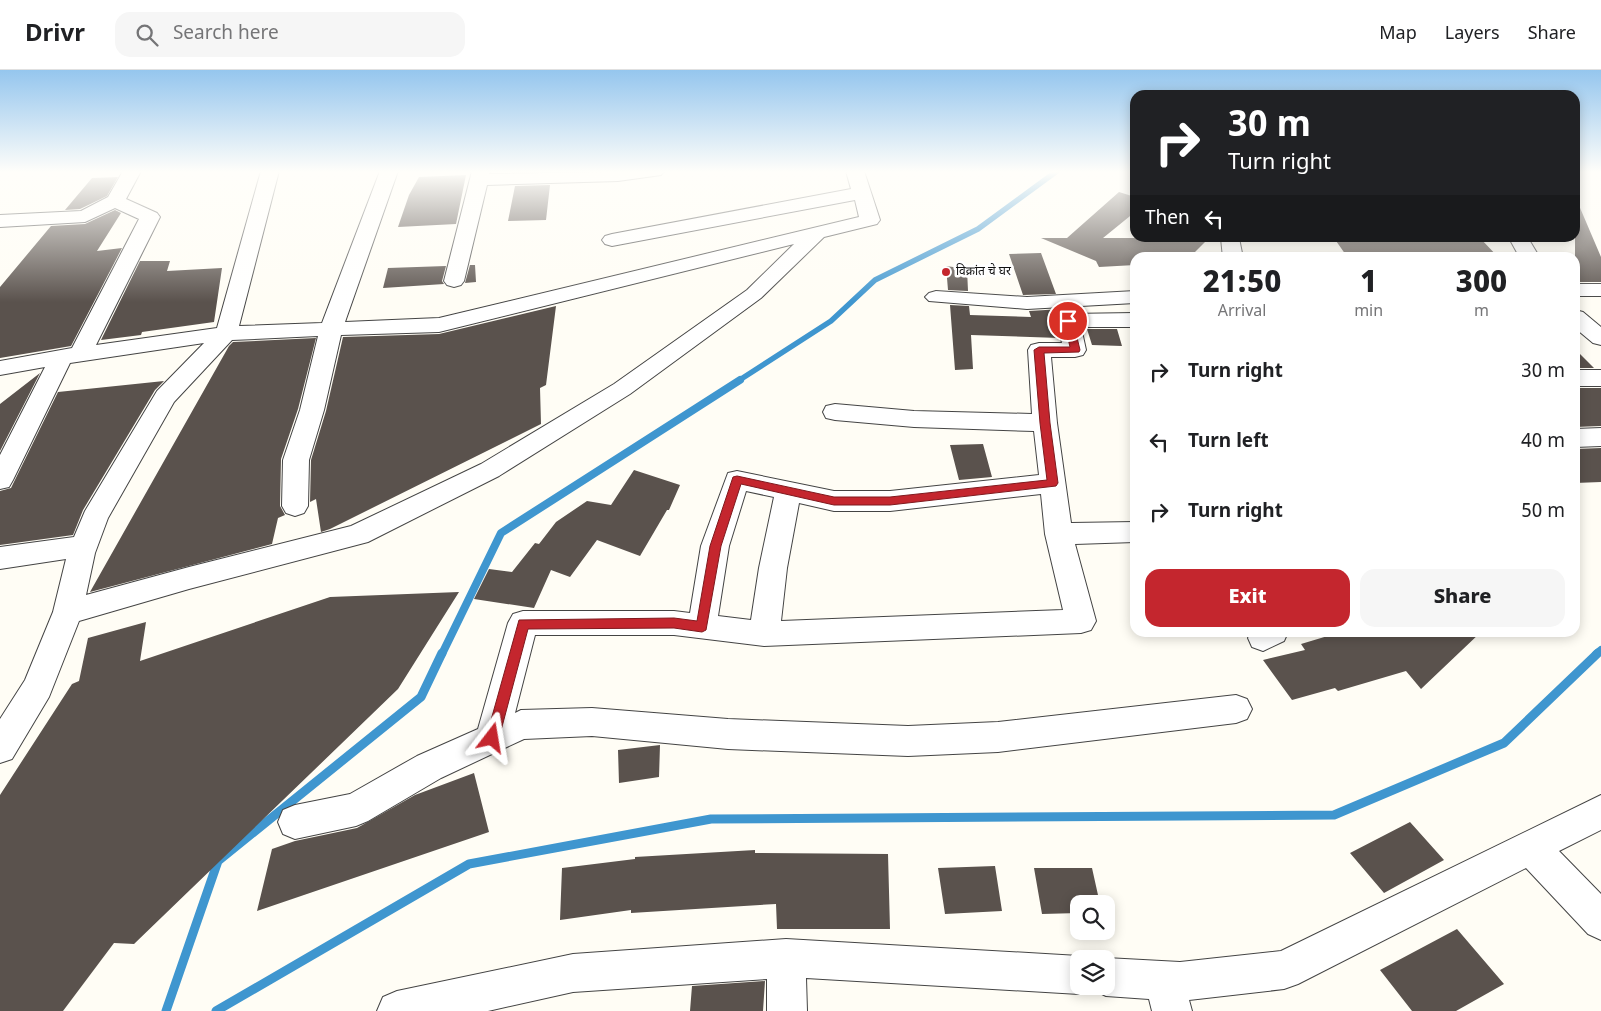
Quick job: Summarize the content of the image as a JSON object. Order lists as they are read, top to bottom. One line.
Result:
{"places":["विक्रांत चे घर"],"page":{"header":"Drivr","search":"Search here","nav":["Map","Layers","Share"],"turn":["30 m","Turn right"],"then":"Then","eta":["21:50","Arrival","1","min","300","m"],"list":[{"name":"Turn right","value":"30 m"},{"name":"Turn left","value":"40 m"},{"name":"Turn right","value":"50 m"}],"buttons":["Exit","Share"]}}
